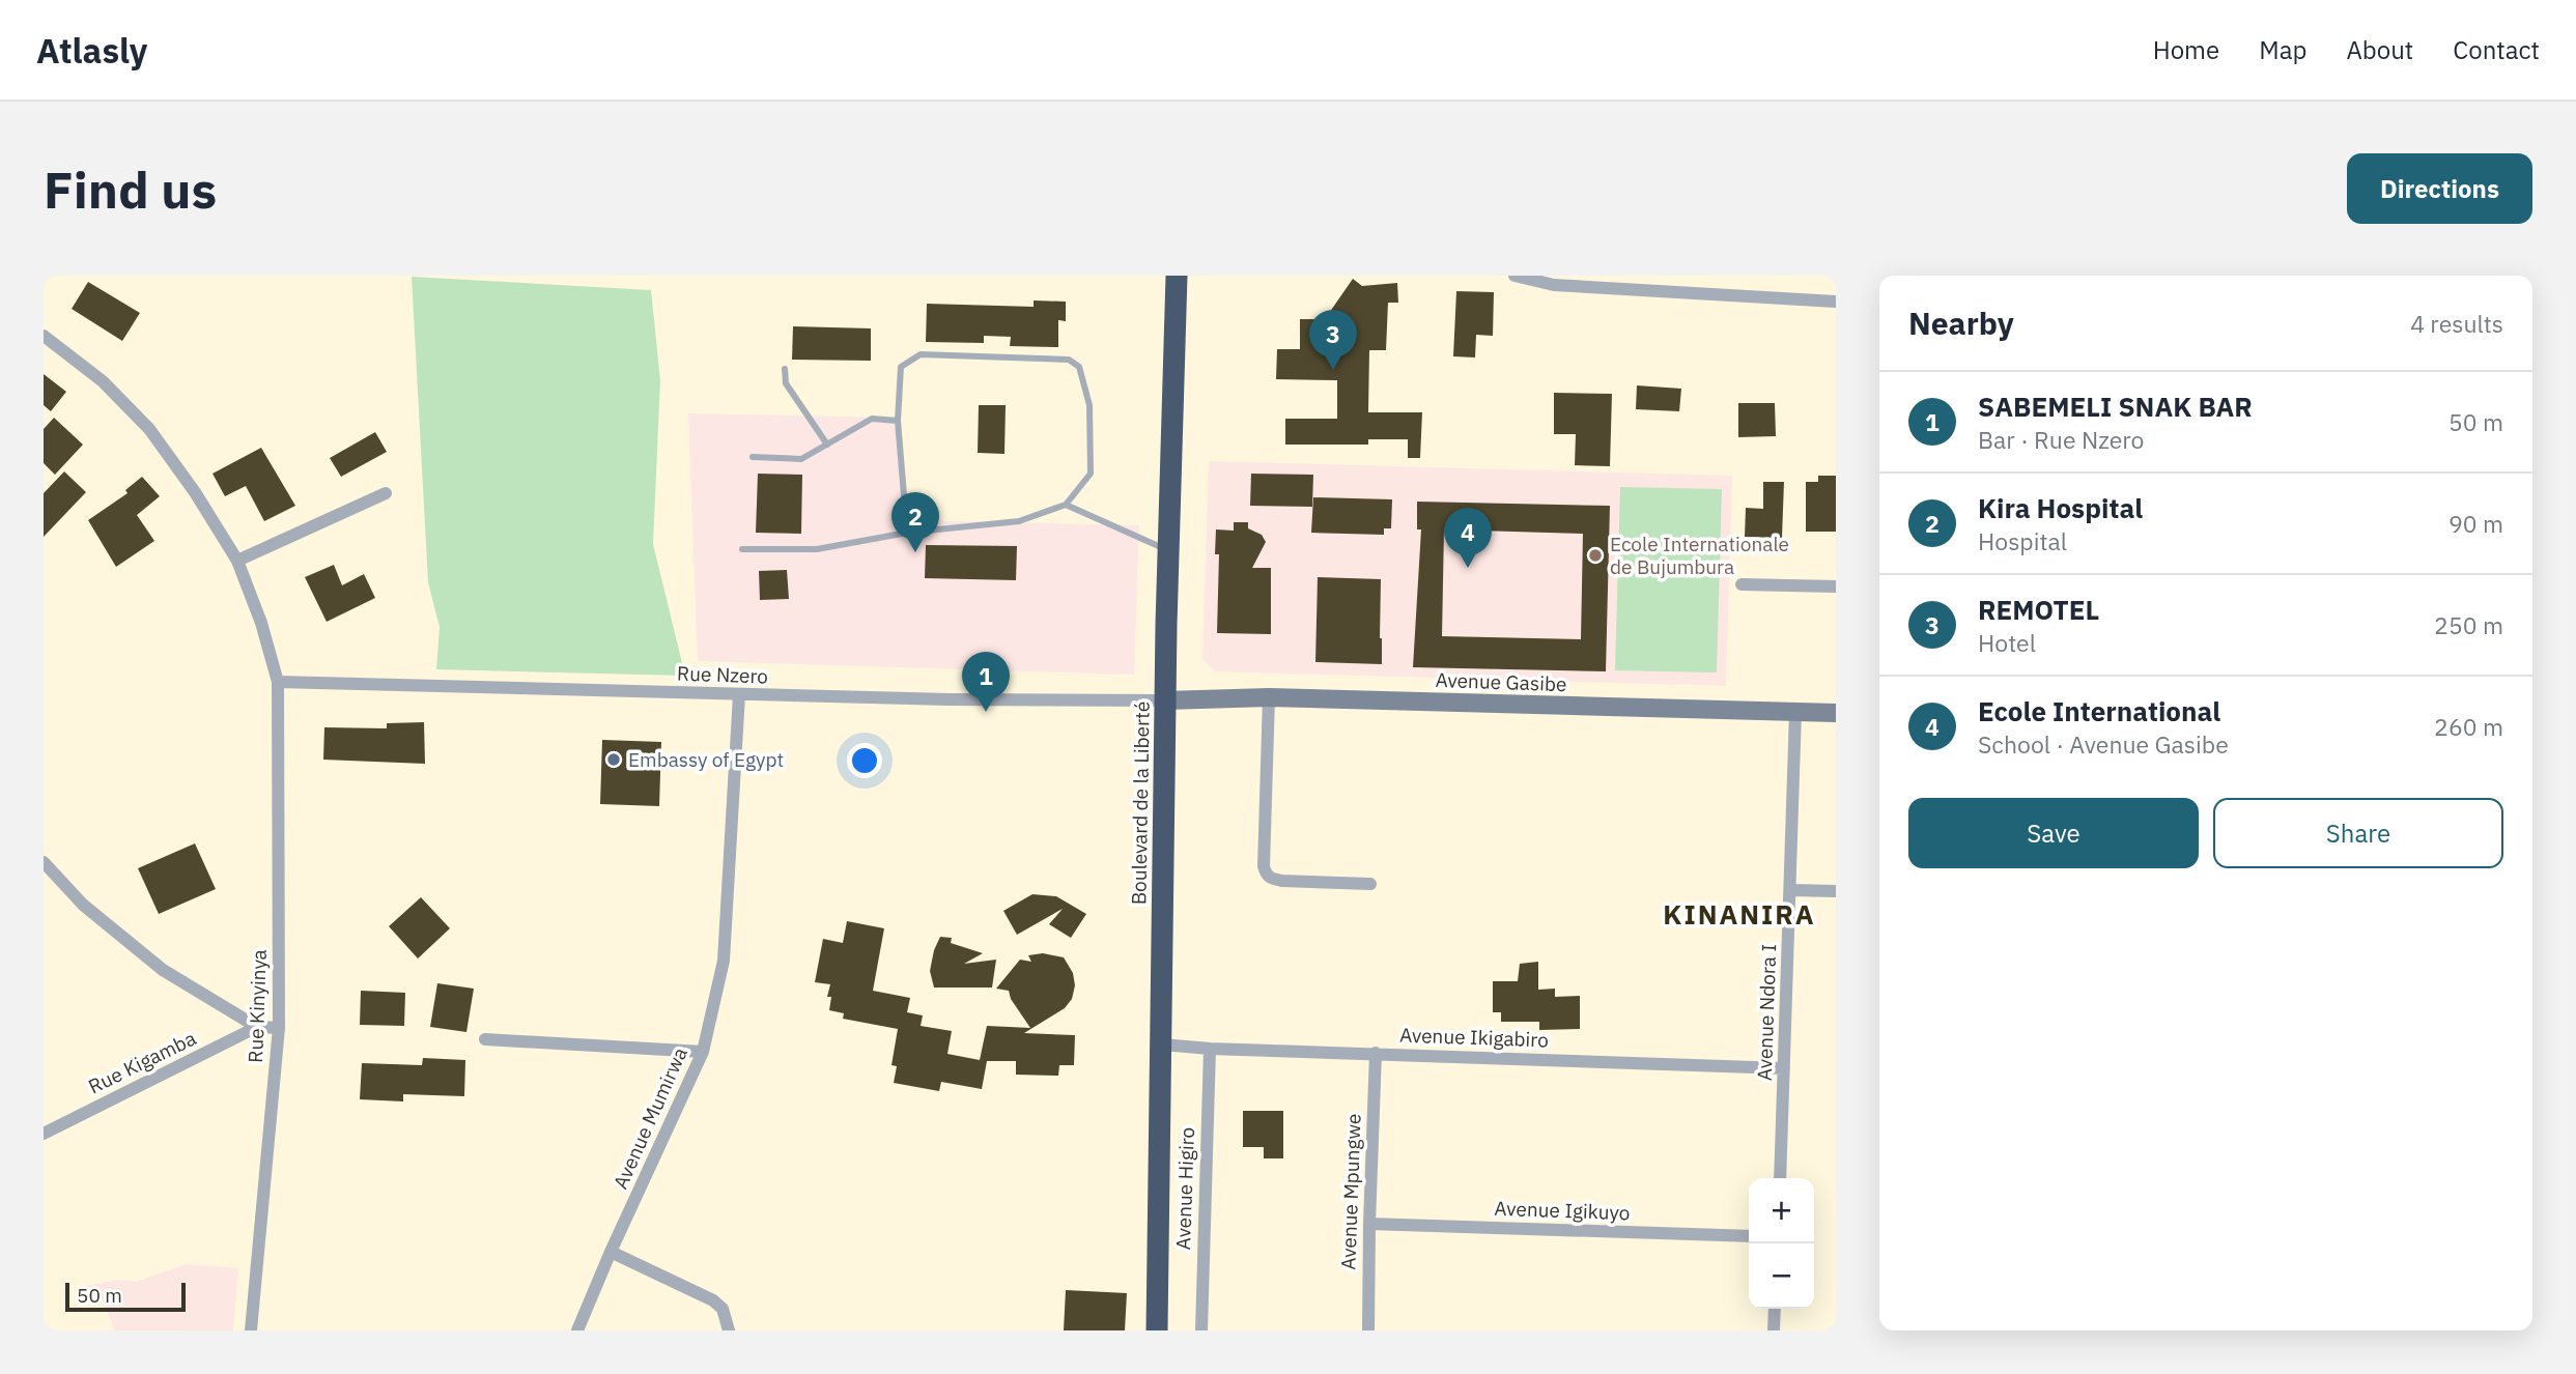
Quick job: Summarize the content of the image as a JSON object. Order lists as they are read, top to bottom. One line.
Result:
{"streets":{"highway":["Boulevard de la Liberté"],"street":["Rue Nzero","Avenue Gasibe","Rue Kinyinya","Avenue Ndora I","Avenue Ikigabiro","Rue Kigamba","Avenue Mumirwa","Avenue Higiro","Avenue Mpungwe","Avenue Igikuyo"]},"crossings":[["Rue Nzero","Avenue Gasibe"],["Rue Nzero","Boulevard de la Liberté"],["Rue Nzero","Rue Kinyinya"],["Rue Nzero","Avenue Mumirwa"],["Avenue Gasibe","Boulevard de la Liberté"],["Avenue Gasibe","Avenue Ndora I"],["Boulevard de la Liberté","Avenue Ikigabiro"],["Avenue Ndora I","Avenue Ikigabiro"],["Avenue Ikigabiro","Avenue Higiro"],["Avenue Ikigabiro","Avenue Mpungwe"],["Avenue Mpungwe","Avenue Igikuyo"]],"districts":["KINANIRA"],"places":["Ecole Internationale de Bujumbura","Embassy of Egypt"],"scale_bar":"50 m","page":{"header":"Atlasly","nav":["Home","Map","About","Contact"],"buttons":["Directions",["Save","Share"]],"title":"Find us","heading":["Nearby","4 results"],"pins":["3","2","4","1"],"list":[{"mark":"1","name":"SABEMELI SNAK BAR","note":"Bar · Rue Nzero","value":"50 m"},{"mark":"2","name":"Kira Hospital","note":"Hospital","value":"90 m"},{"mark":"3","name":"REMOTEL","note":"Hotel","value":"250 m"},{"mark":"4","name":"Ecole International","note":"School · Avenue Gasibe","value":"260 m"}],"map_buttons":["+","−"],"scale":"50 m"}}
